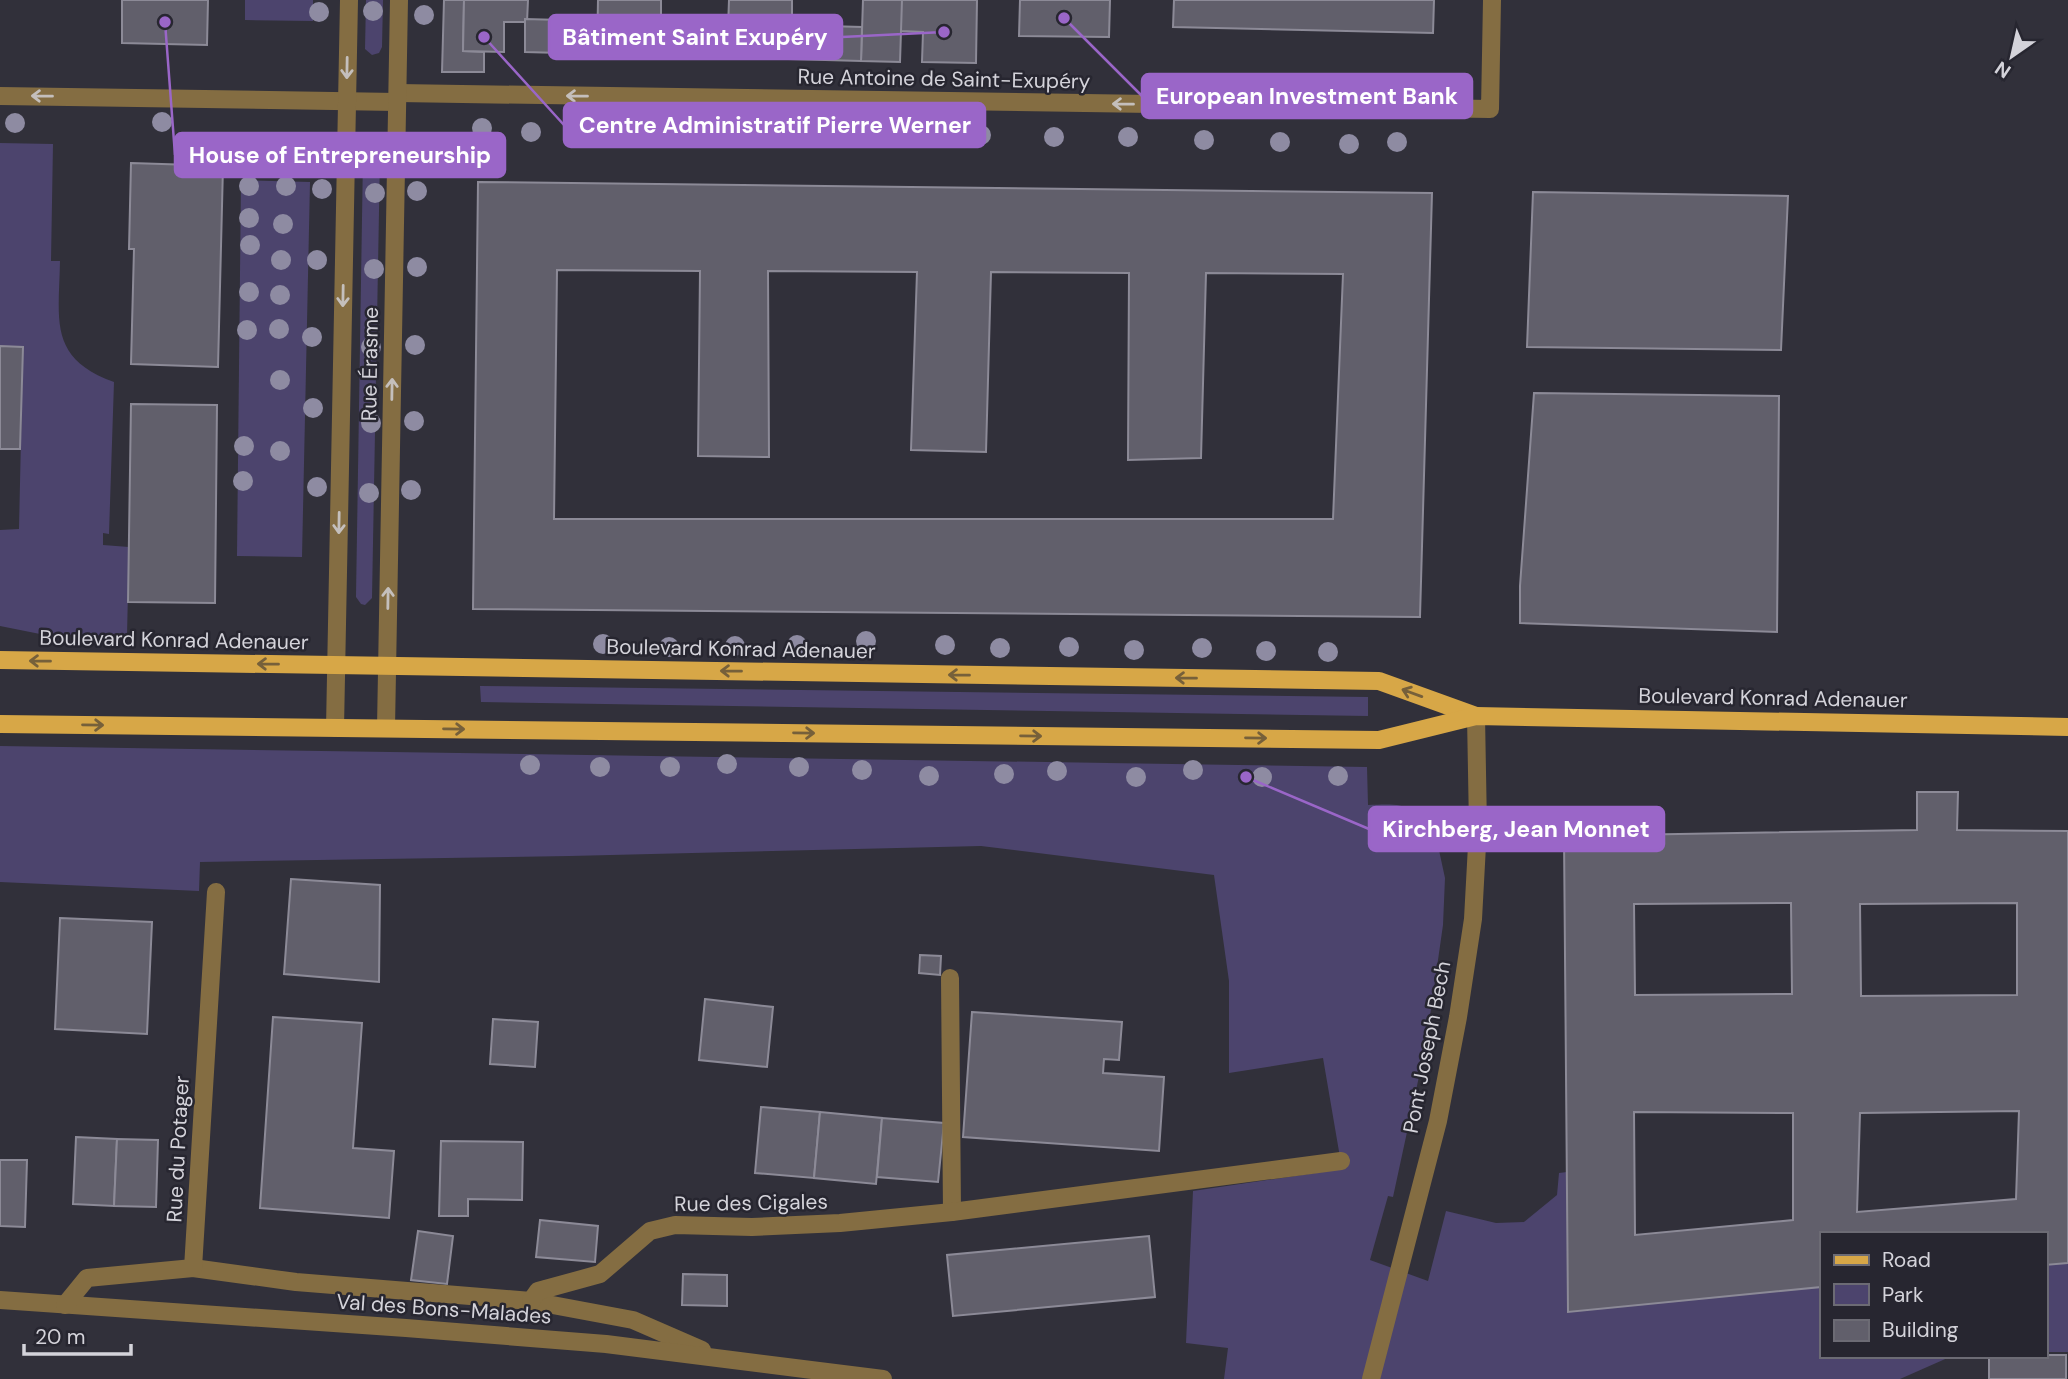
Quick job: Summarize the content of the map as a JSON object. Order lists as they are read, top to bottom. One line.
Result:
{"streets":{"main road":["Boulevard Konrad Adenauer"],"street":["Rue Antoine de Saint-Exupéry","Rue Érasme","Pont Joseph Bech","Rue du Potager","Rue des Cigales","Val des Bons-Malades"]},"crossings":[["Rue Antoine de Saint-Exupéry","Rue Érasme"],["Rue Érasme","Boulevard Konrad Adenauer"],["Boulevard Konrad Adenauer","Pont Joseph Bech"]],"one_way":["Rue Antoine de Saint-Exupéry"],"places":["European Investment Bank","House of Entrepreneurship","Bâtiment Saint Exupéry","Centre Administratif Pierre Werner","Kirchberg, Jean Monnet"],"legend":["Road","Park","Building"],"scale_bar":"20 m","north":"bottom left"}
